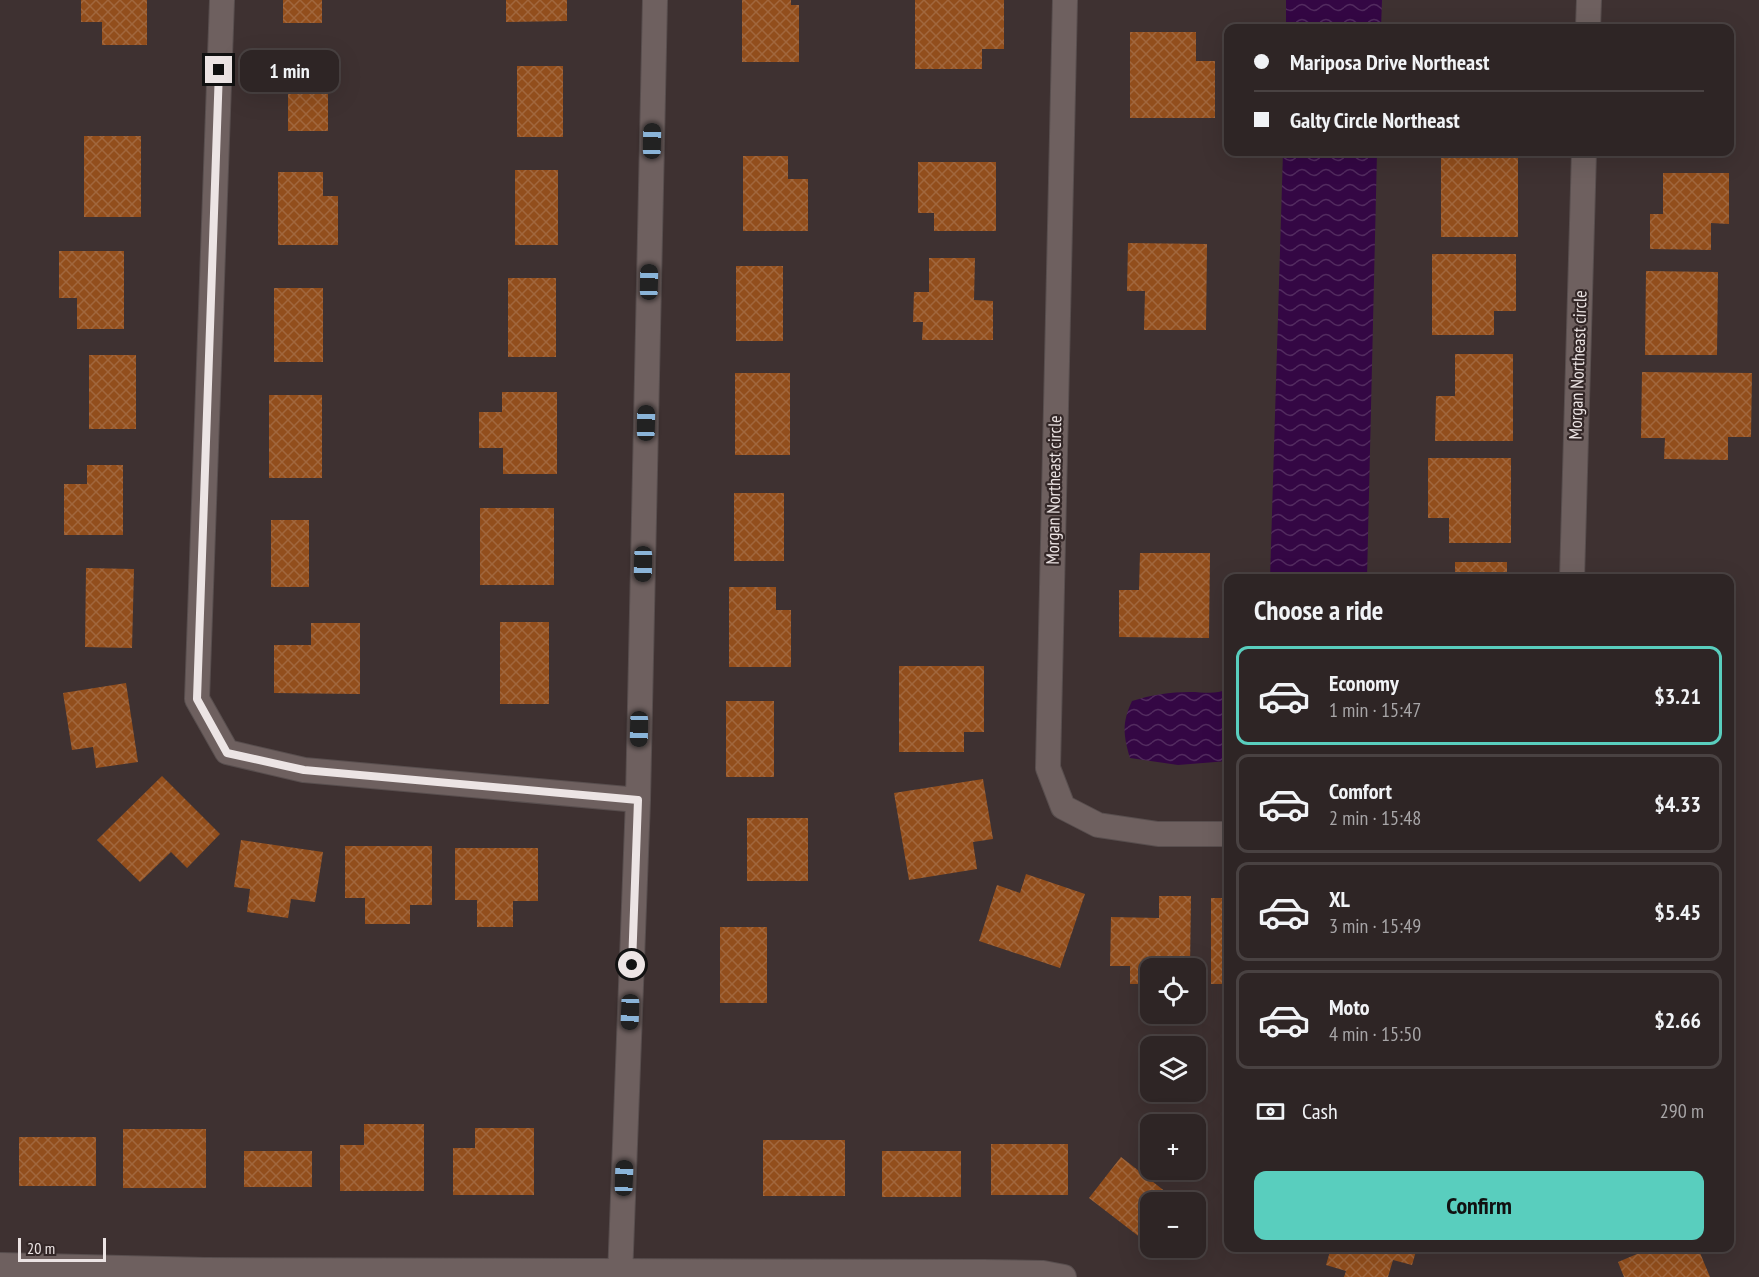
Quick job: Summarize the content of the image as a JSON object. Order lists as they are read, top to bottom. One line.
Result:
{"streets":{"street":["Morgan Northeast circle"]},"scale_bar":"20 m","page":{"banner":["Mariposa Drive Northeast","Galty Circle Northeast"],"bubble":"1 min","heading":"Choose a ride","list":[{"name":"Economy","note":"1 min · 15:47","value":"$3.21"},{"name":"Comfort","note":"2 min · 15:48","value":"$4.33"},{"name":"XL","note":"3 min · 15:49","value":"$5.45"},{"name":"Moto","note":"4 min · 15:50","value":"$2.66"}],"map_buttons":["+","−"],"pay":["Cash","290 m"],"buttons":"Confirm","scale":"20 m"}}
